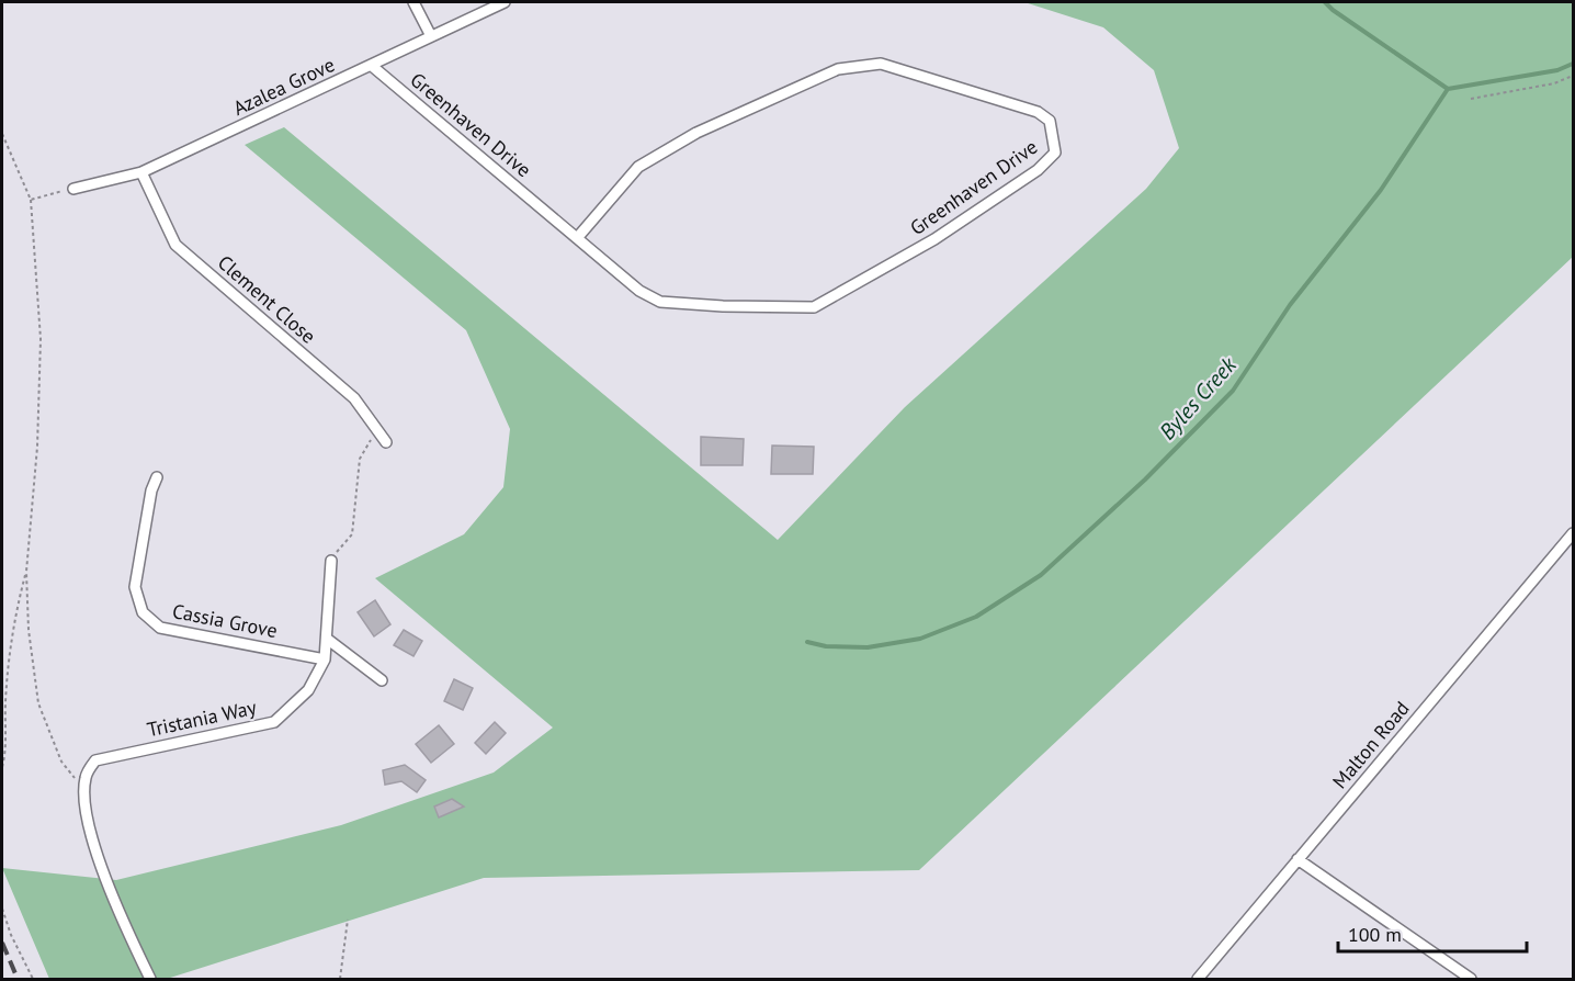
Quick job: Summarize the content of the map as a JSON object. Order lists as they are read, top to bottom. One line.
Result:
{"streets":{"street":["Azalea Grove","Greenhaven Drive","Clement Close","Cassia Grove","Tristania Way","Malton Road"]},"crossings":[["Azalea Grove","Greenhaven Drive"],["Azalea Grove","Clement Close"],["Cassia Grove","Tristania Way"]],"water":["Byles Creek"],"scale_bar":"100 m"}
